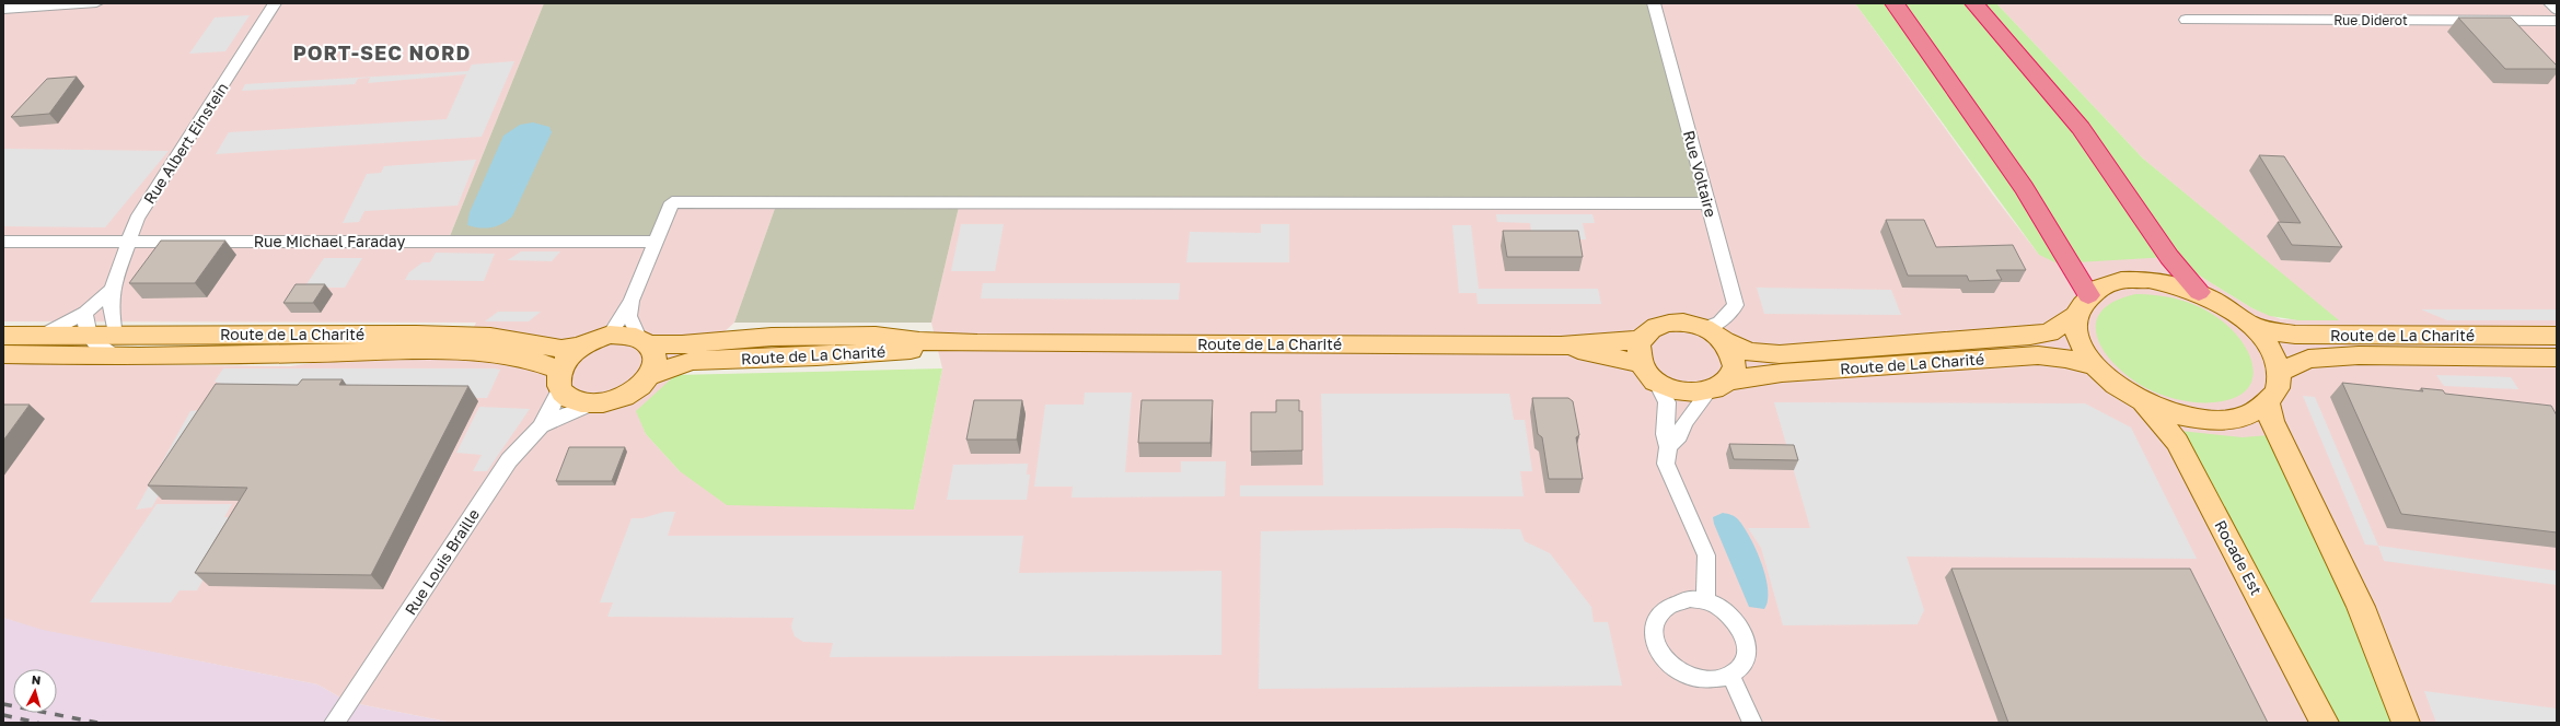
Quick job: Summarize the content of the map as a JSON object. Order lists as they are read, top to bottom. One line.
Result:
{"streets":{"main road":["Route de La Charité","Rocade Est"],"street":["Rue Diderot","Rue Albert Einstein","Rue Voltaire","Rue Michael Faraday","Rue Louis Braille"]},"crossings":[["Rue Albert Einstein","Rue Michael Faraday"],["Rue Albert Einstein","Route de La Charité"],["Rue Voltaire","Route de La Charité"],["Route de La Charité","Rue Louis Braille"]],"districts":["PORT-SEC NORD"],"north":"top"}
